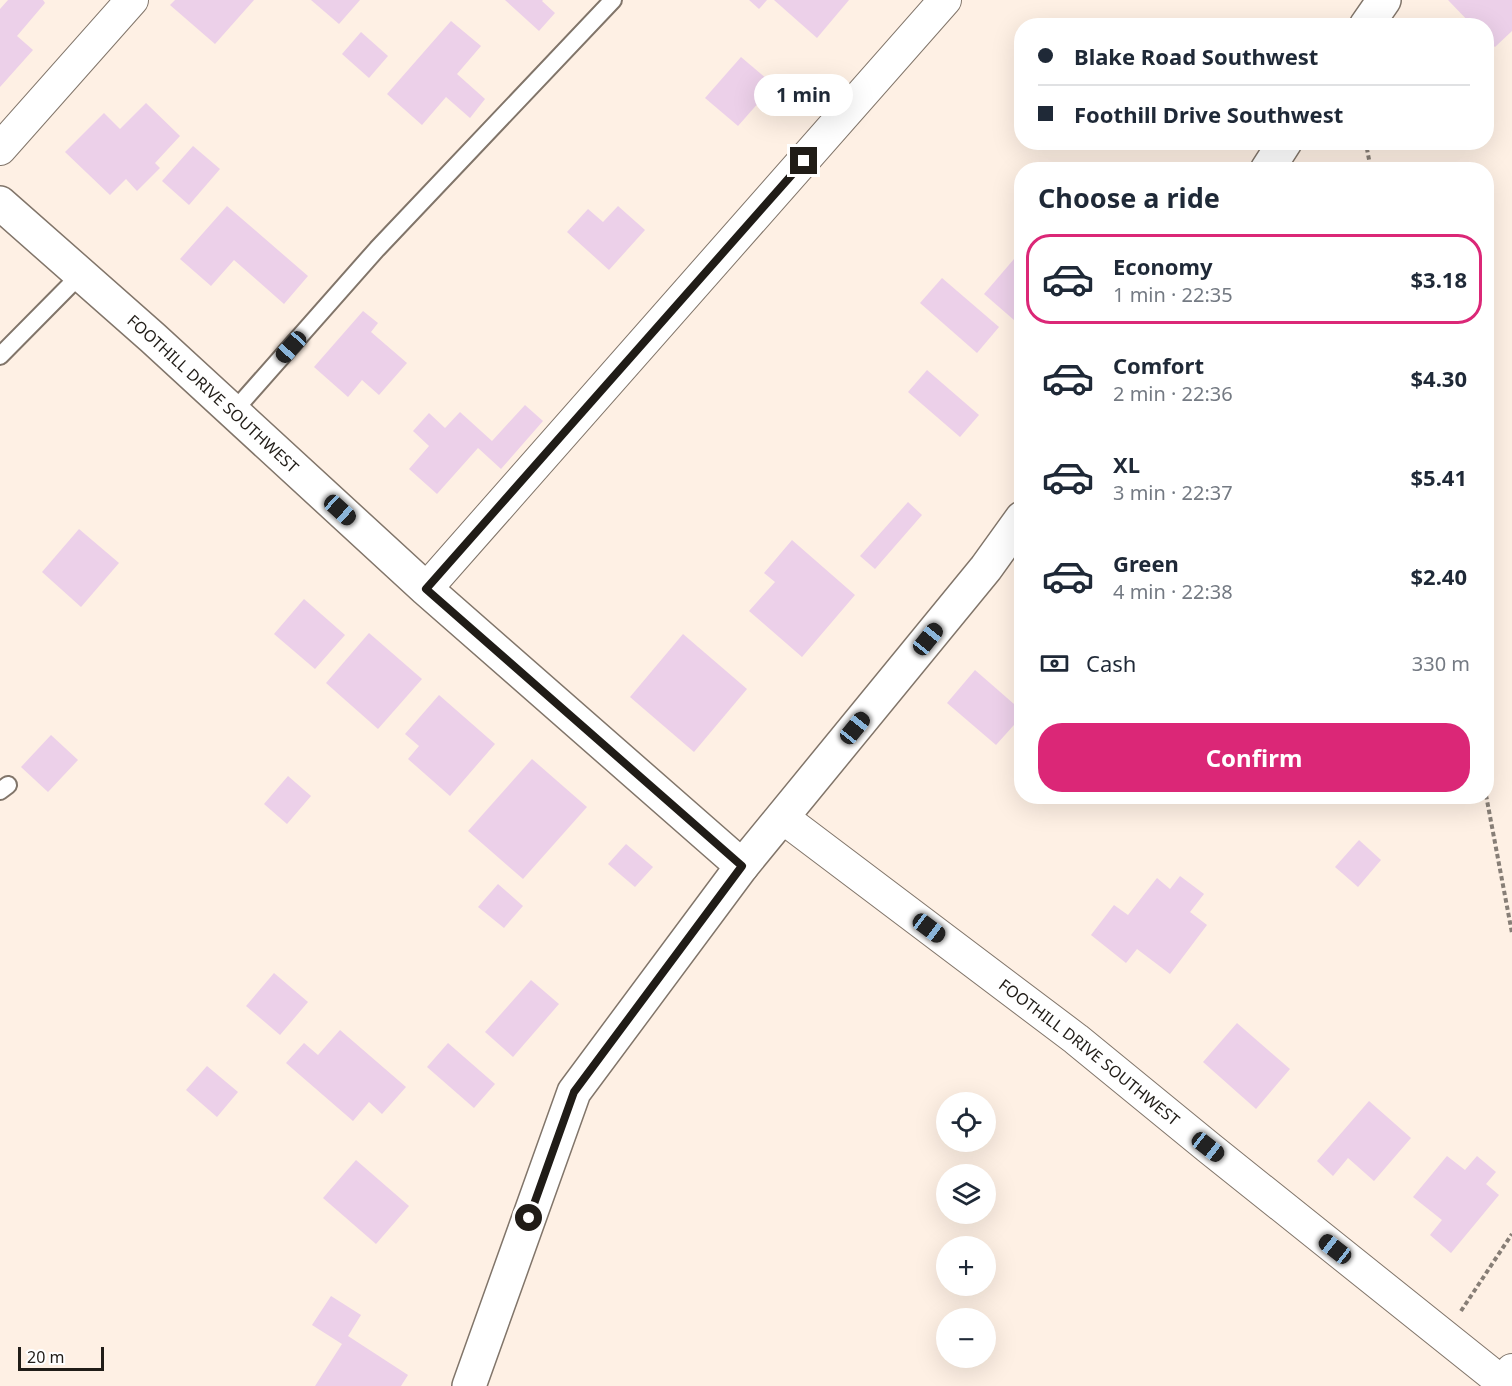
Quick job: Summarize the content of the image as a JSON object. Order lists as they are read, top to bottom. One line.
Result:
{"streets":{"street":["FOOTHILL DRIVE SOUTHWEST"]},"scale_bar":"20 m","page":{"banner":["Blake Road Southwest","Foothill Drive Southwest"],"bubble":"1 min","heading":"Choose a ride","list":[{"name":"Economy","note":"1 min · 22:35","value":"$3.18"},{"name":"Comfort","note":"2 min · 22:36","value":"$4.30"},{"name":"XL","note":"3 min · 22:37","value":"$5.41"},{"name":"Green","note":"4 min · 22:38","value":"$2.40"}],"pay":["Cash","330 m"],"buttons":"Confirm","map_buttons":["+","−"],"scale":"20 m"}}
